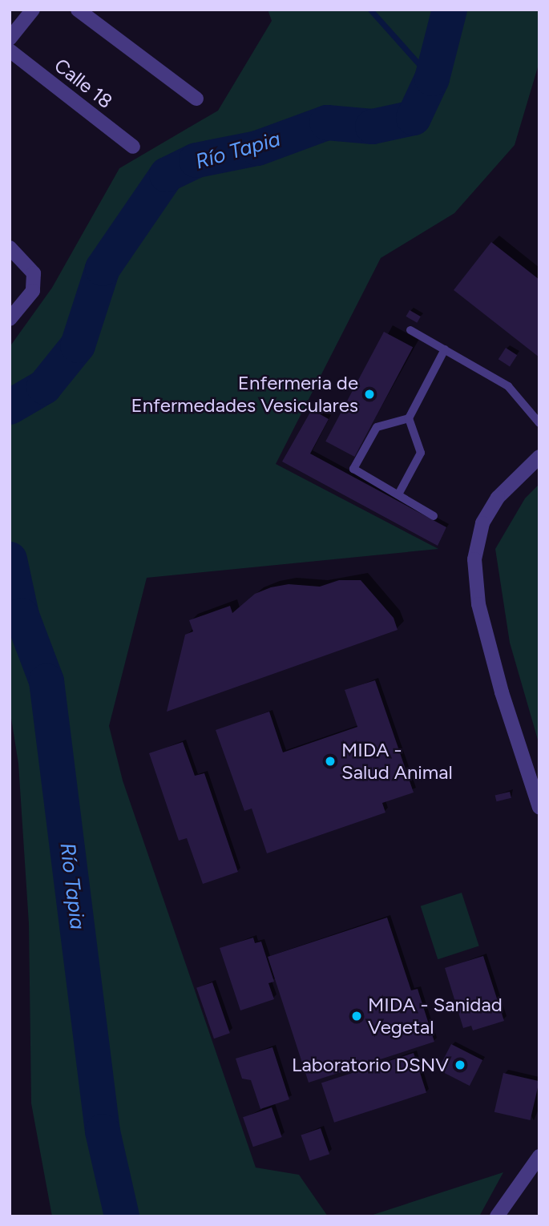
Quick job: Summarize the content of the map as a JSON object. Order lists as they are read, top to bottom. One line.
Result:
{"streets":{"street":["Calle 18"]},"water":["Río Tapia"],"places":["Enfermeria de Enfermedades Vesiculares","MIDA - Salud Animal","MIDA - Sanidad Vegetal","Laboratorio DSNV"]}
